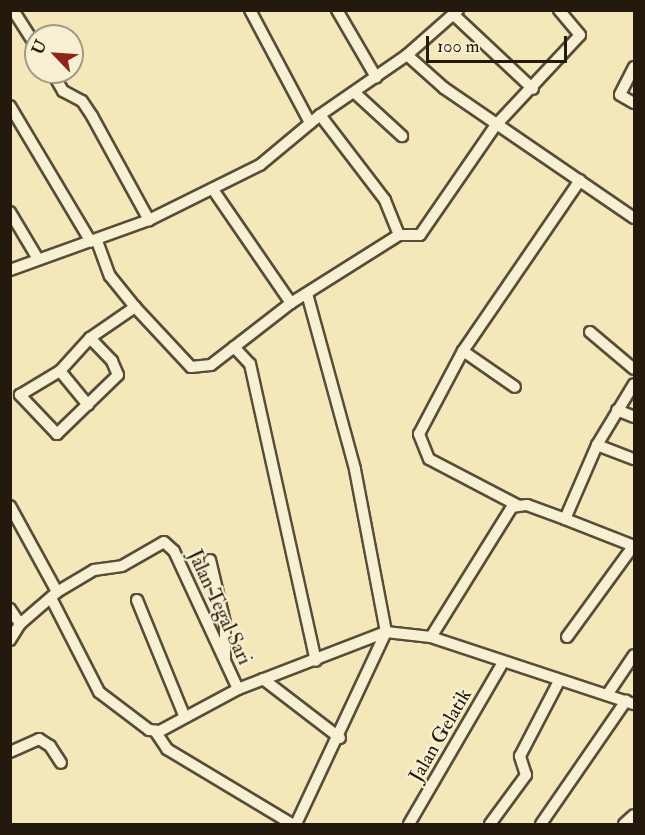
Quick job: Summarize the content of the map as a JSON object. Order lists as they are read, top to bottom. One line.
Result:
{"streets":{"street":["Jalan Tegal Sari","Jalan Gelatik"]},"scale_bar":"100 m","north":"top left"}
